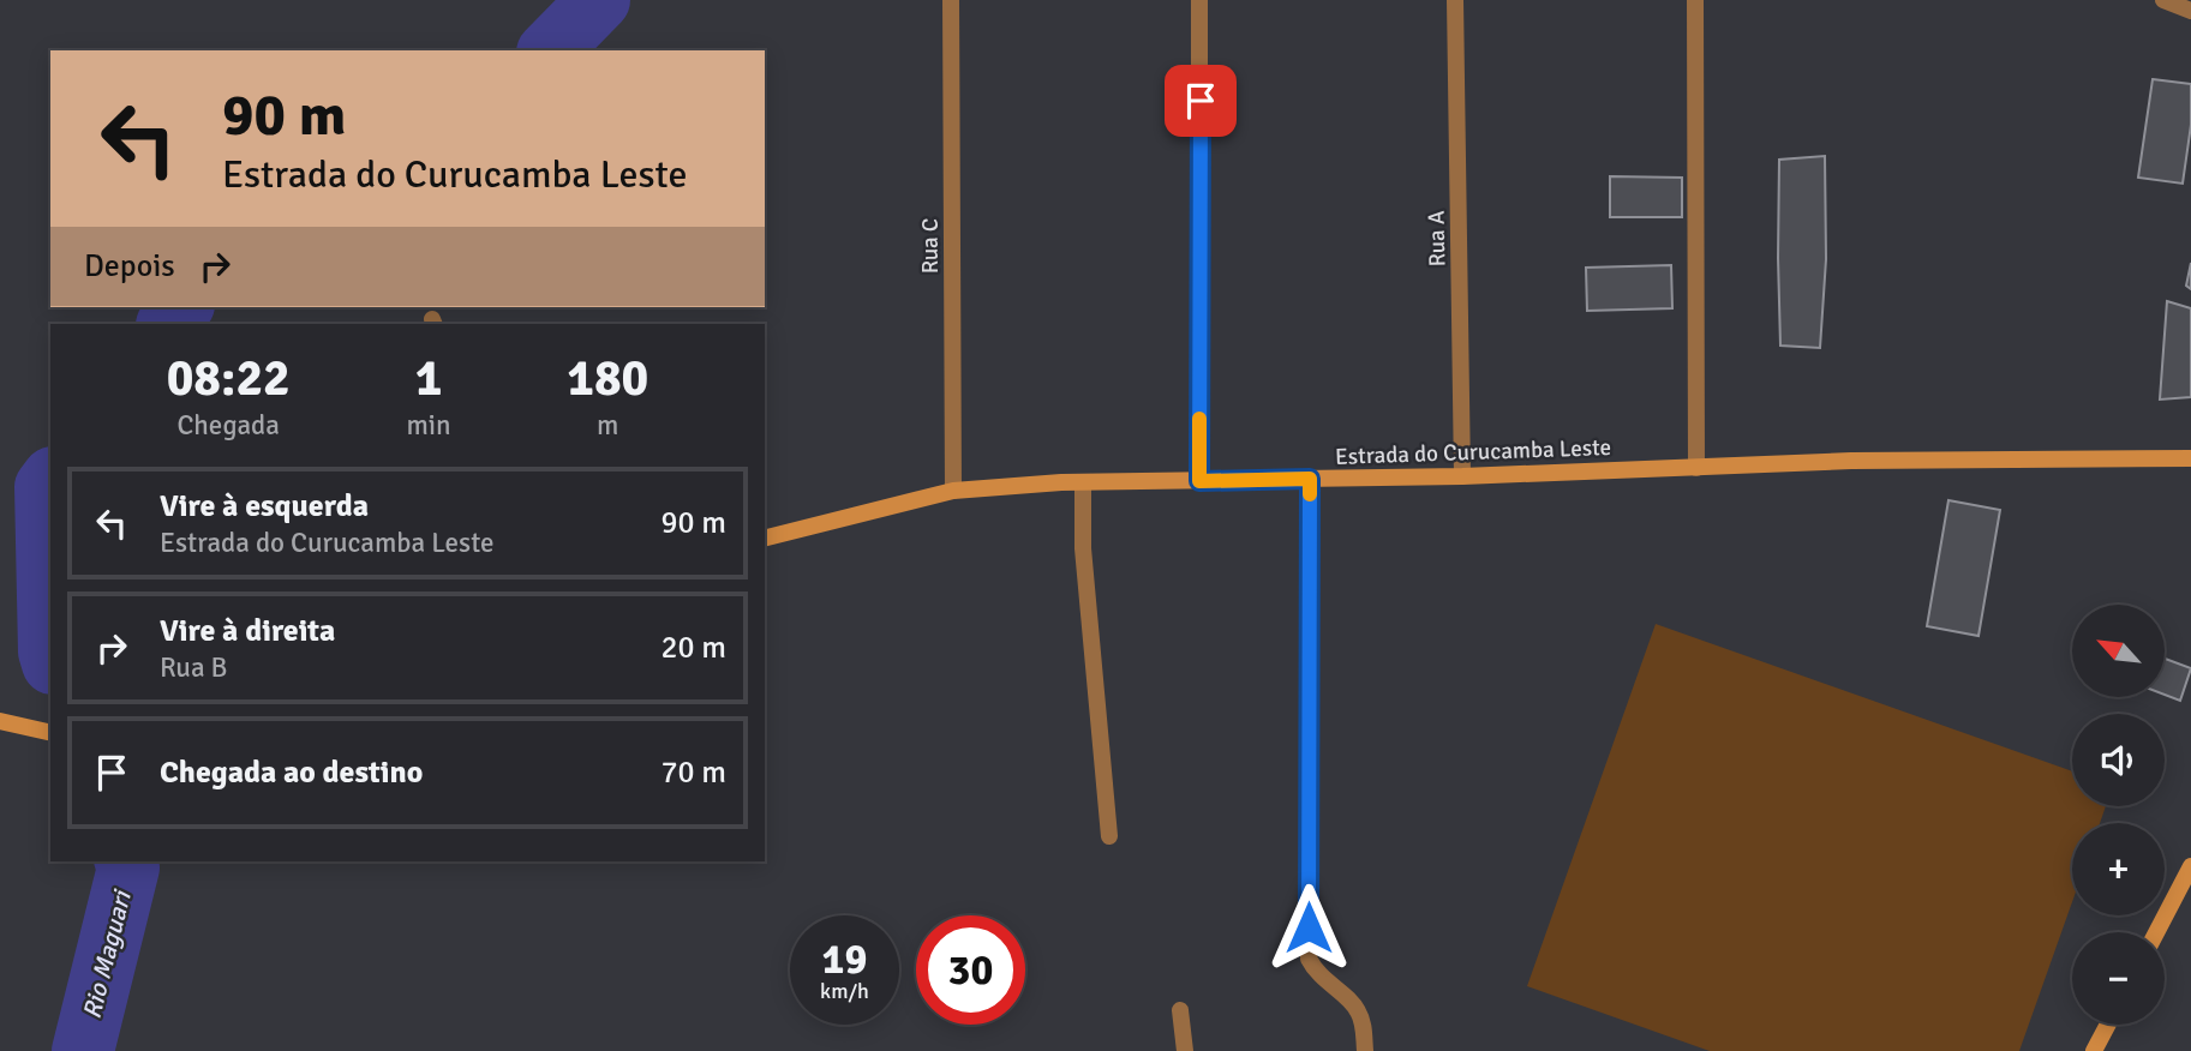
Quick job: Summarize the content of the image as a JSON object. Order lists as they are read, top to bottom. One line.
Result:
{"streets":{"main road":["Estrada do Curucamba Leste"],"street":["Rua A","Rua C"]},"crossings":[["Rua A","Estrada do Curucamba Leste"],["Rua C","Estrada do Curucamba Leste"]],"water":["Rio Maguari"],"north":"top left","page":{"turn":["90 m","Estrada do Curucamba Leste"],"then":"Depois","eta":["08:22","Chegada","1","min","180","m"],"list":[{"name":"Vire à esquerda","note":"Estrada do Curucamba Leste","value":"90 m"},{"name":"Vire à direita","note":"Rua B","value":"20 m"},{"name":"Chegada ao destino","value":"70 m"}],"map_buttons":["+","−"],"speed":"19 km/h","limit":"30"}}
